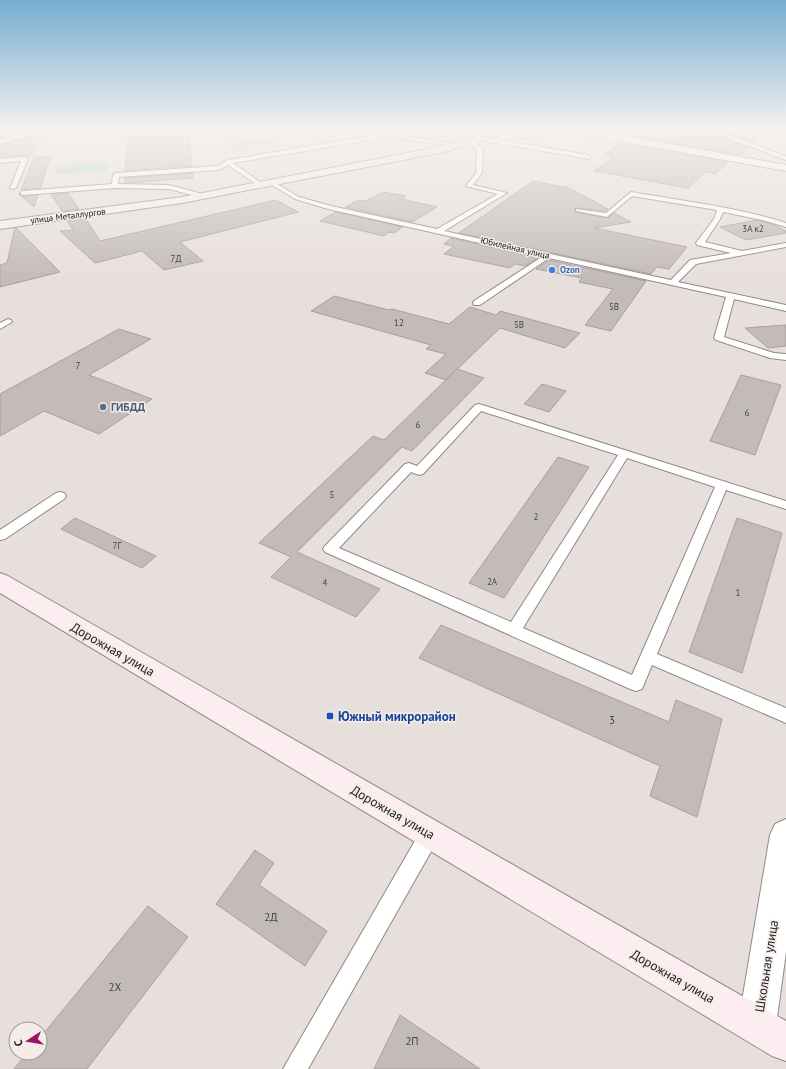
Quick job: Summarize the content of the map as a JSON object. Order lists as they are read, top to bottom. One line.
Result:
{"streets":{"street":["улица Металлургов","Дорожная улица","Школьная улица"],"lane":["Юбилейная улица"]},"crossings":[["улица Металлургов","Юбилейная улица"],["Дорожная улица","Школьная улица"]],"places":{"other":["Ozon","ГИБДД"],"transit":["Южный микрорайон"]},"house_numbers":["3А к2","7Д","5В","12","5В","7","6","6","5","2","7Г","2А","4","1","3","2Д","2Х","2П"],"north":"left"}
